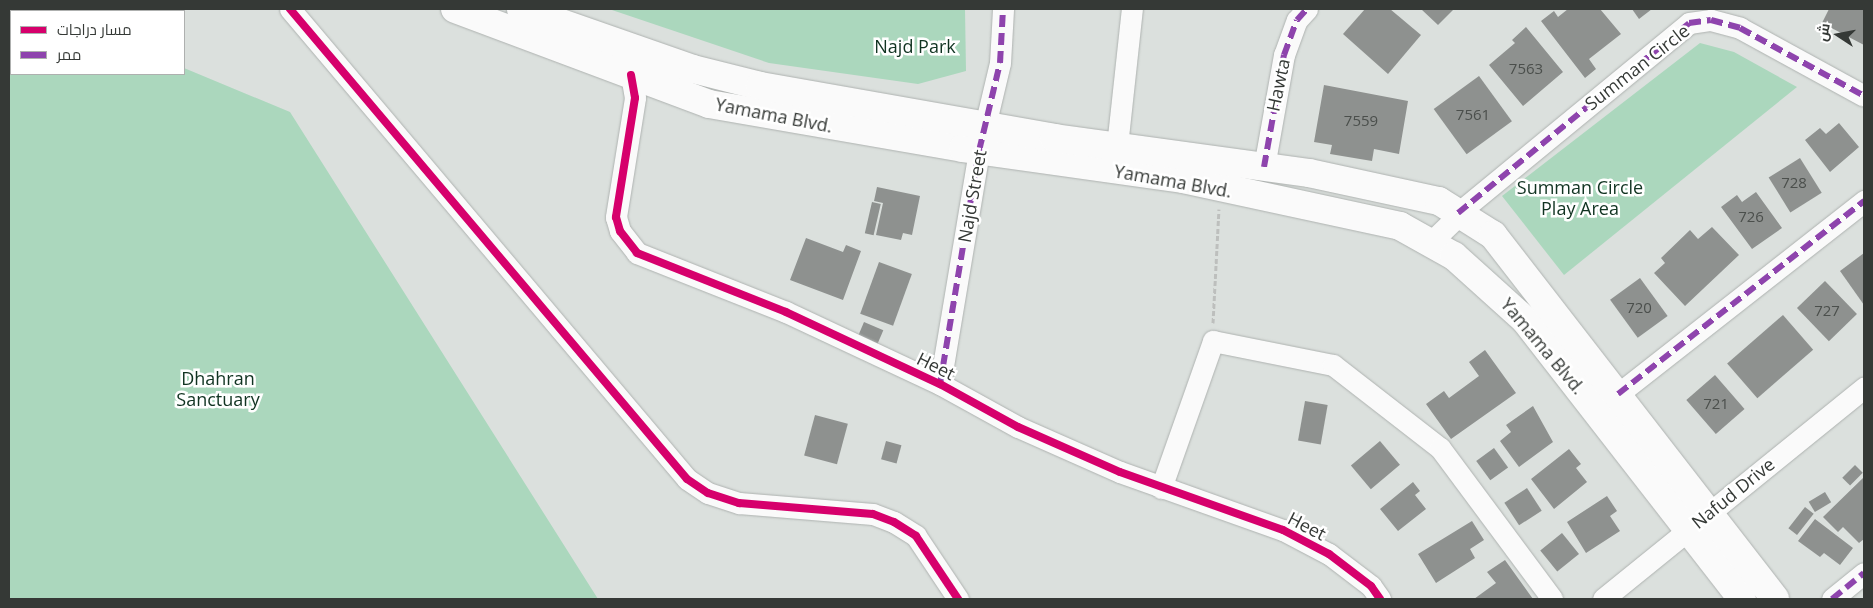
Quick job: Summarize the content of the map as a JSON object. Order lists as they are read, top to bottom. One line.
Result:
{"streets":{"main road":["Yamama Blvd."],"street":["Summan Circle","Hawta","Najd Street","Heet","Nafud Drive"]},"crossings":[["Summan Circle","Yamama Blvd."],["Hawta","Yamama Blvd."],["Yamama Blvd.","Najd Street"],["Yamama Blvd.","Heet"],["Yamama Blvd.","Nafud Drive"],["Najd Street","Heet"]],"parks":["Najd Park","Summan Circle Play Area","Dhahran Sanctuary"],"house_numbers":["7563","7561","7559","728","726","720","727","721"],"legend":["مسار دراجات","ممر"],"north":"left"}
